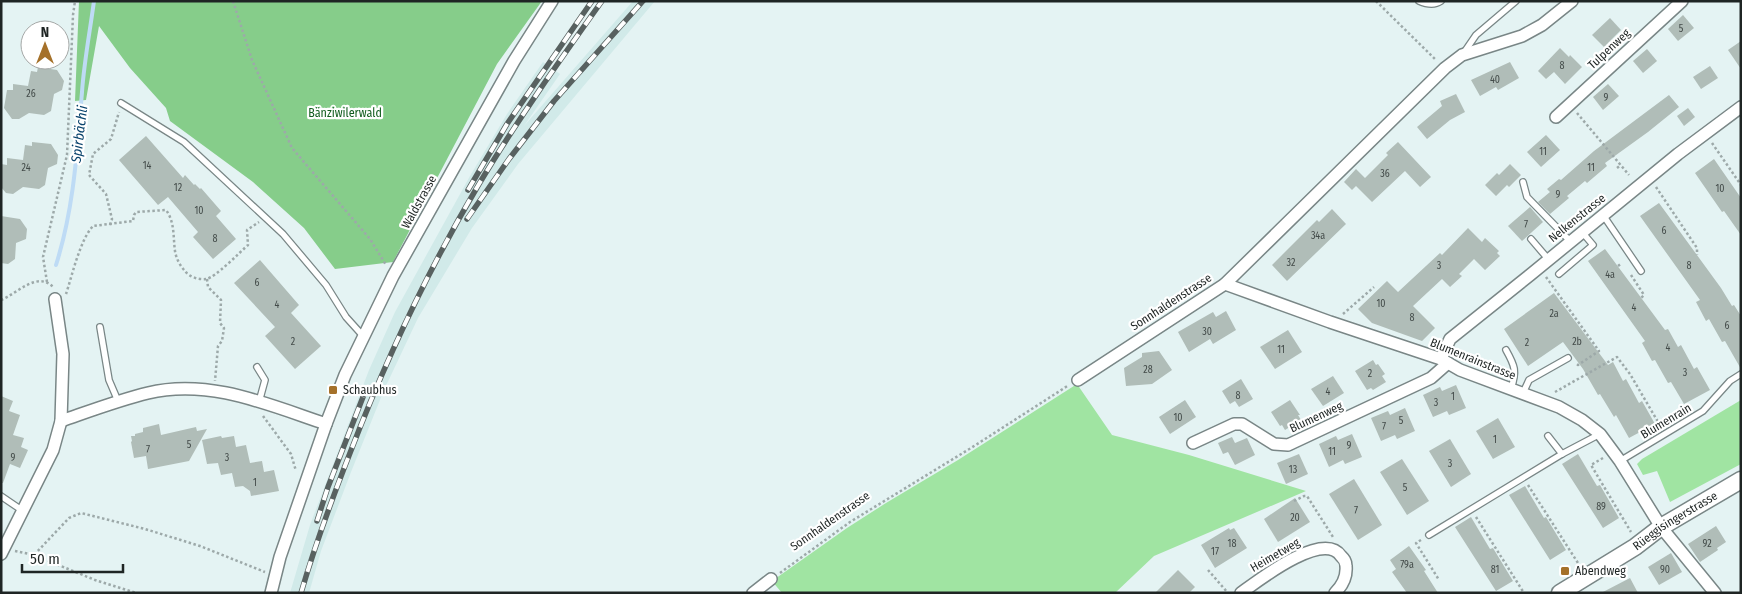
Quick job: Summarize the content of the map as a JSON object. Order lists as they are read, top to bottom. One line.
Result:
{"streets":{"street":["Tulpenweg","Waldstrasse","Nelkenstrasse","Sonnhaldenstrasse","Blumenrainstrasse","Blumenweg","Rüeggisingerstrasse","Heimetweg"],"lane":["Blumenrain"]},"crossings":[["Nelkenstrasse","Blumenrainstrasse"],["Nelkenstrasse","Blumenweg"],["Sonnhaldenstrasse","Blumenrainstrasse"],["Blumenrainstrasse","Blumenweg"],["Blumenrainstrasse","Blumenrain"],["Blumenrainstrasse","Rüeggisingerstrasse"]],"water":["Spirbächli"],"parks":["Bänziwilerwald"],"places":{"transit":["Schaubhus","Abendweg"]},"house_numbers":["5","8","40","26","9","11","14","24","11","36","12","10","9","10","7","6","34a","8","32","3","8","4a","6","10","4","4","2a","8","6","30","2","2b","2","4","11","28","3","2","4","8","1","3","10","5","7","1","5","9","7","11","9","3","3","13","1","5","89","7","20","18","92","17","79a","81","90"],"scale_bar":"50 m","north":"top"}
